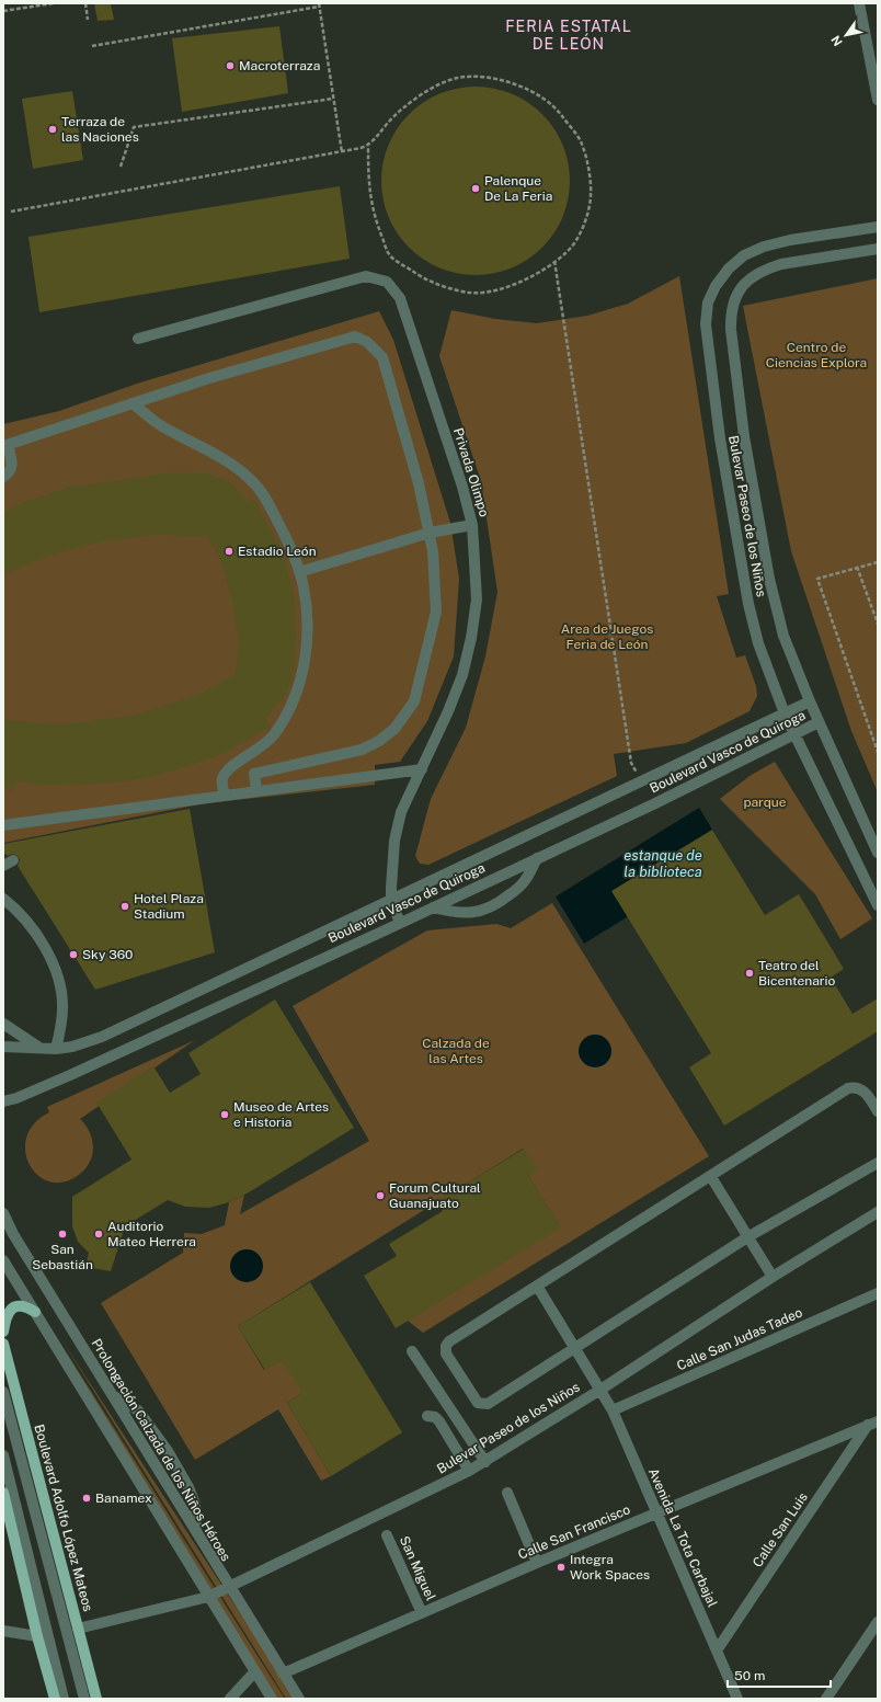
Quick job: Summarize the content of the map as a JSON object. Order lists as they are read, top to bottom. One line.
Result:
{"streets":{"main road":["Boulevard Adolfo López Mateos"],"street":["Privada Olimpo","Bulevar Paseo de los Niños","Boulevard Vasco de Quiroga","Calle San Judas Tadeo","Prolongación Calzada de los Niños Héroes","Calle San Luis","Calle San Francisco","Avenida La Tota Carbajal","San Miguel"]},"crossings":[["Privada Olimpo","Boulevard Vasco de Quiroga"],["Bulevar Paseo de los Niños","Boulevard Vasco de Quiroga"],["Bulevar Paseo de los Niños","Prolongación Calzada de los Niños Héroes"],["Bulevar Paseo de los Niños","Boulevard Adolfo López Mateos"],["Bulevar Paseo de los Niños","Avenida La Tota Carbajal"],["Calle San Judas Tadeo","Avenida La Tota Carbajal"],["Prolongación Calzada de los Niños Héroes","Calle San Francisco"],["Calle San Luis","Calle San Francisco"],["Calle San Luis","Avenida La Tota Carbajal"],["Calle San Francisco","Avenida La Tota Carbajal"],["Calle San Francisco","San Miguel"]],"districts":["FERIA ESTATAL DE LEÓN"],"water":["estanque de la biblioteca"],"parks":["Centro de Ciencias Explora","Area de Juegos Feria de León","parque","Calzada de las Artes"],"places":["Macroterraza","Terraza de las Naciones","Palenque De La Feria","Estadio León","Hotel Plaza Stadium","Sky 360","Teatro del Bicentenario","Museo de Artes e Historia","Forum Cultural Guanajuato","San Sebastián","Auditorio Mateo Herrera","Banamex","Integra Work Spaces"],"scale_bar":"50 m","north":"bottom left"}
